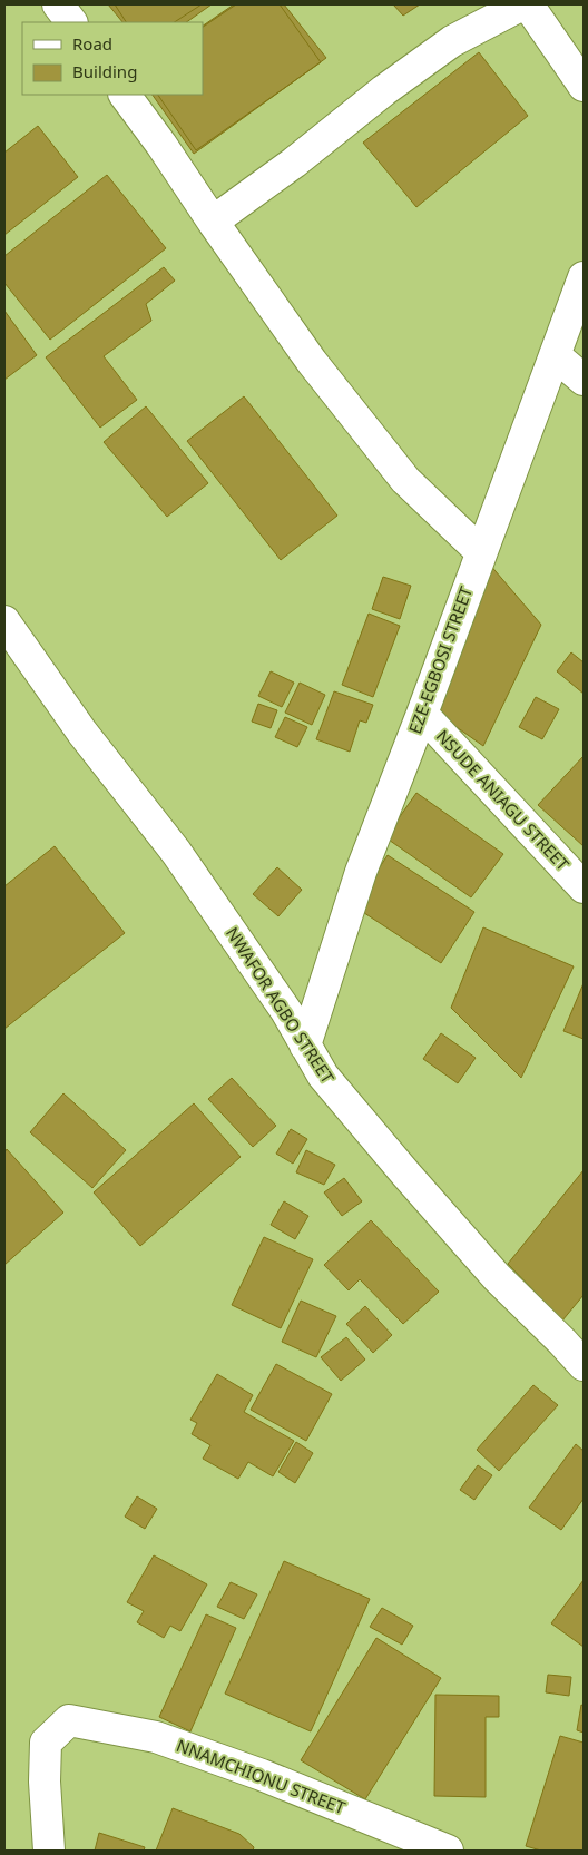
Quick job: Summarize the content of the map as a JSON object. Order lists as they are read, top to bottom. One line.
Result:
{"streets":{"street":["EZE-EGBOSI STREET","NSUDE ANIAGU STREET","NWAFOR AGBO STREET","NNAMCHIONU STREET"]},"crossings":[["EZE-EGBOSI STREET","NSUDE ANIAGU STREET"],["EZE-EGBOSI STREET","NWAFOR AGBO STREET"]],"legend":["Road","Building"]}
